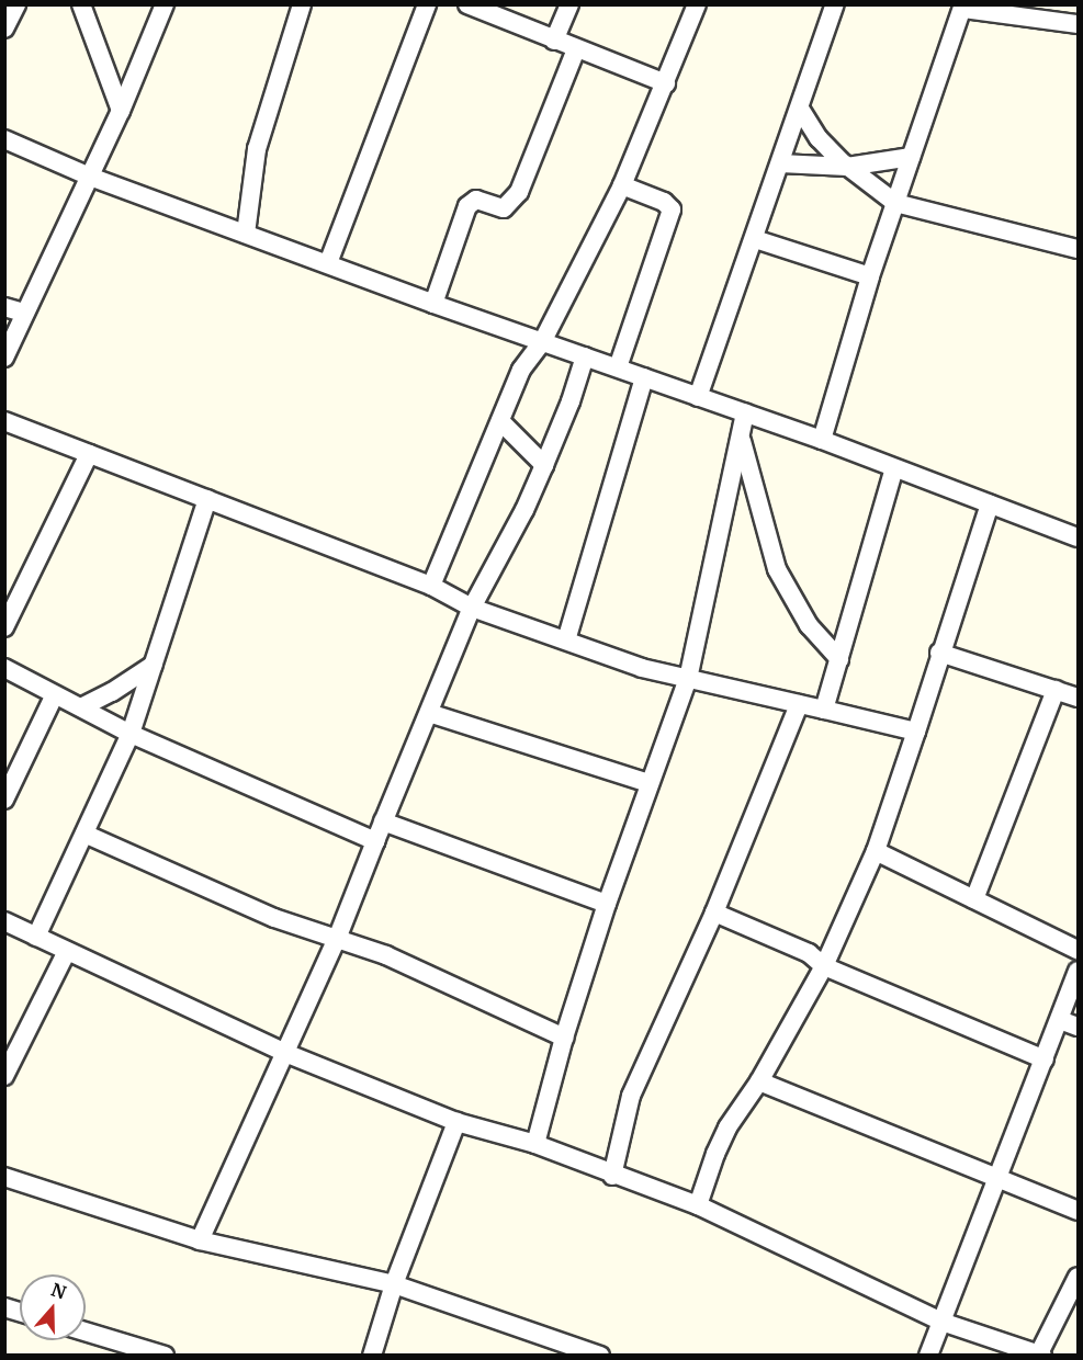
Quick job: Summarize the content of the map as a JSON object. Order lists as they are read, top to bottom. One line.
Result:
{"north":"top"}
